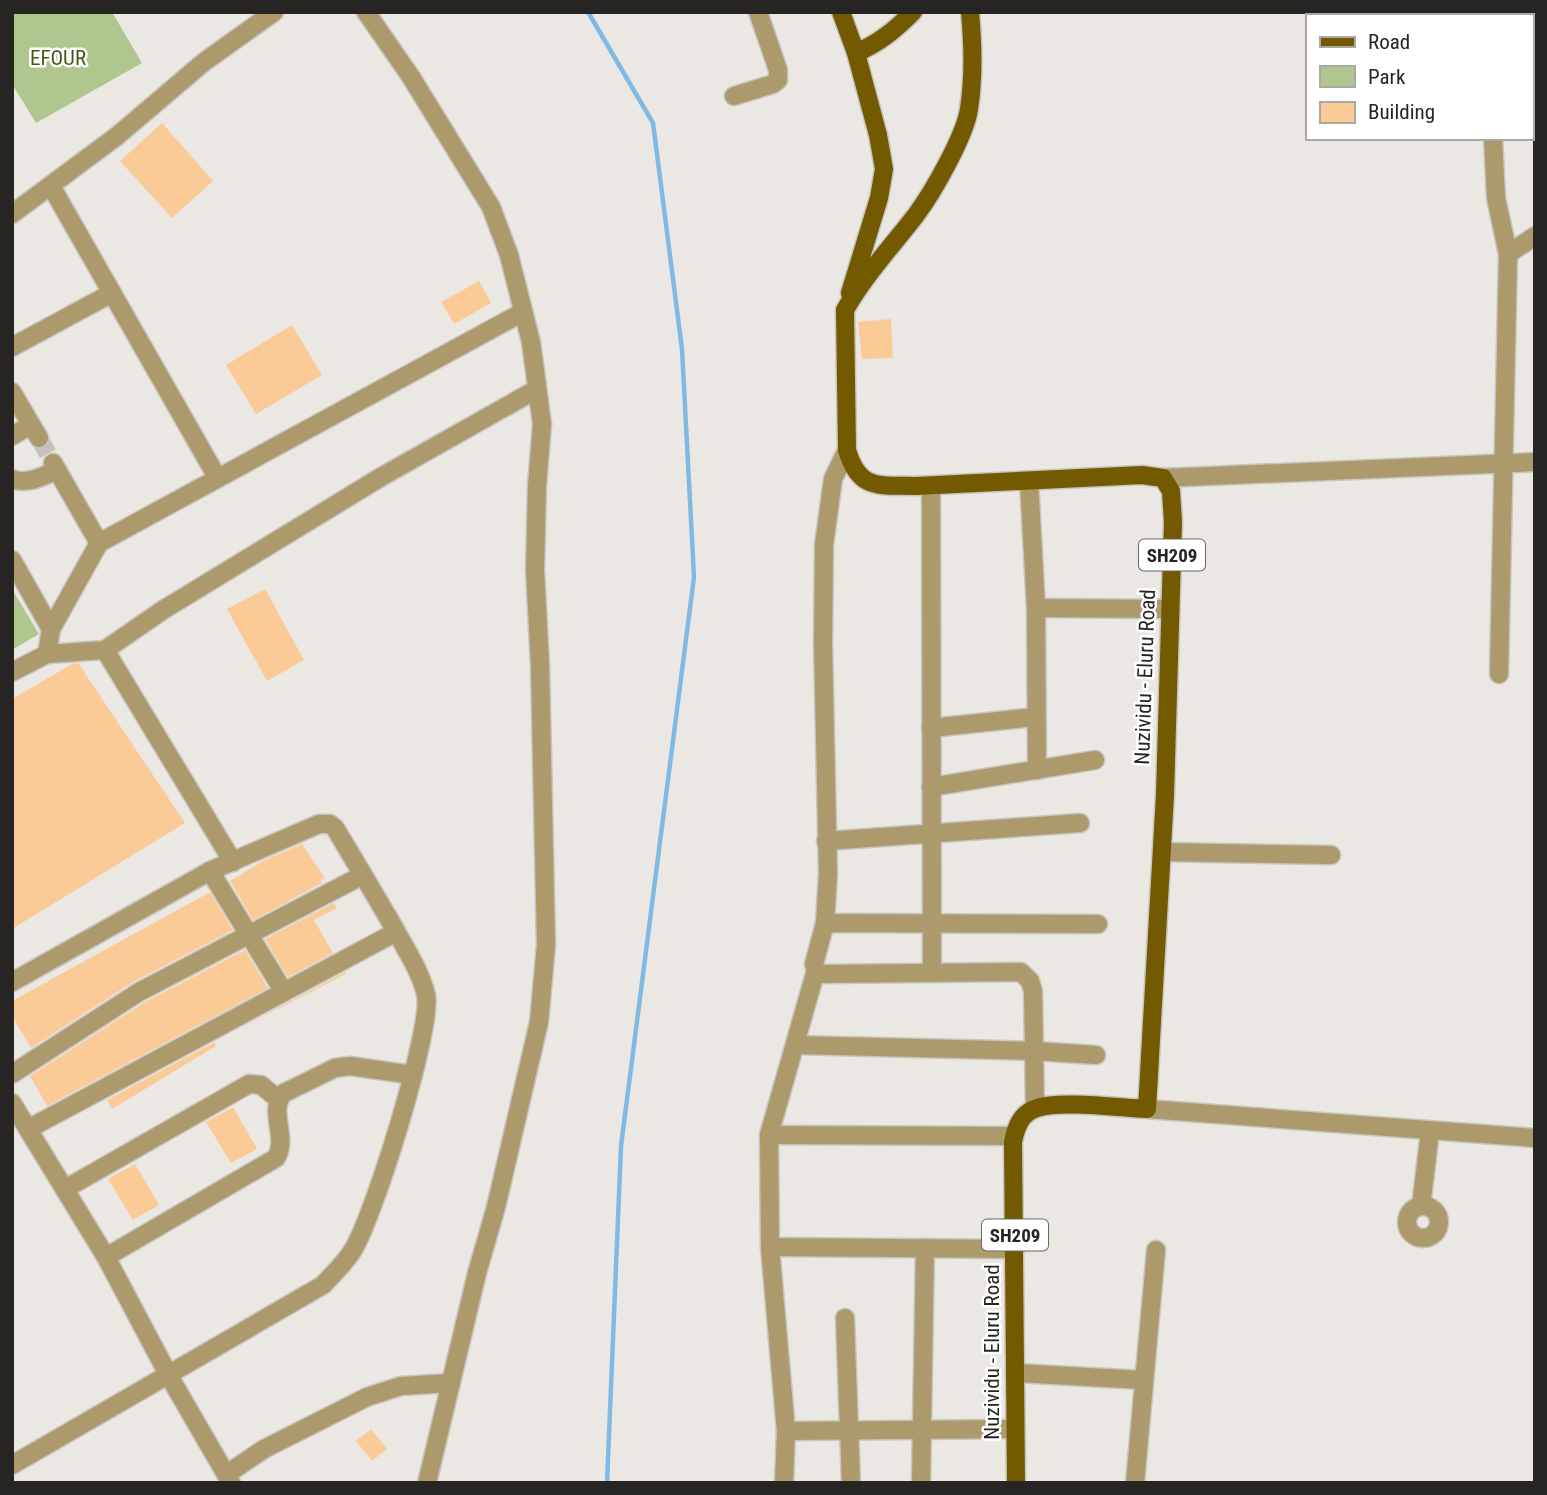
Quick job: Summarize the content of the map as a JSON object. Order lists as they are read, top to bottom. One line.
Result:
{"streets":{"main road":["SH209","Nuzividu - Eluru Road"]},"parks":["EFOUR"],"legend":["Road","Park","Building"]}
